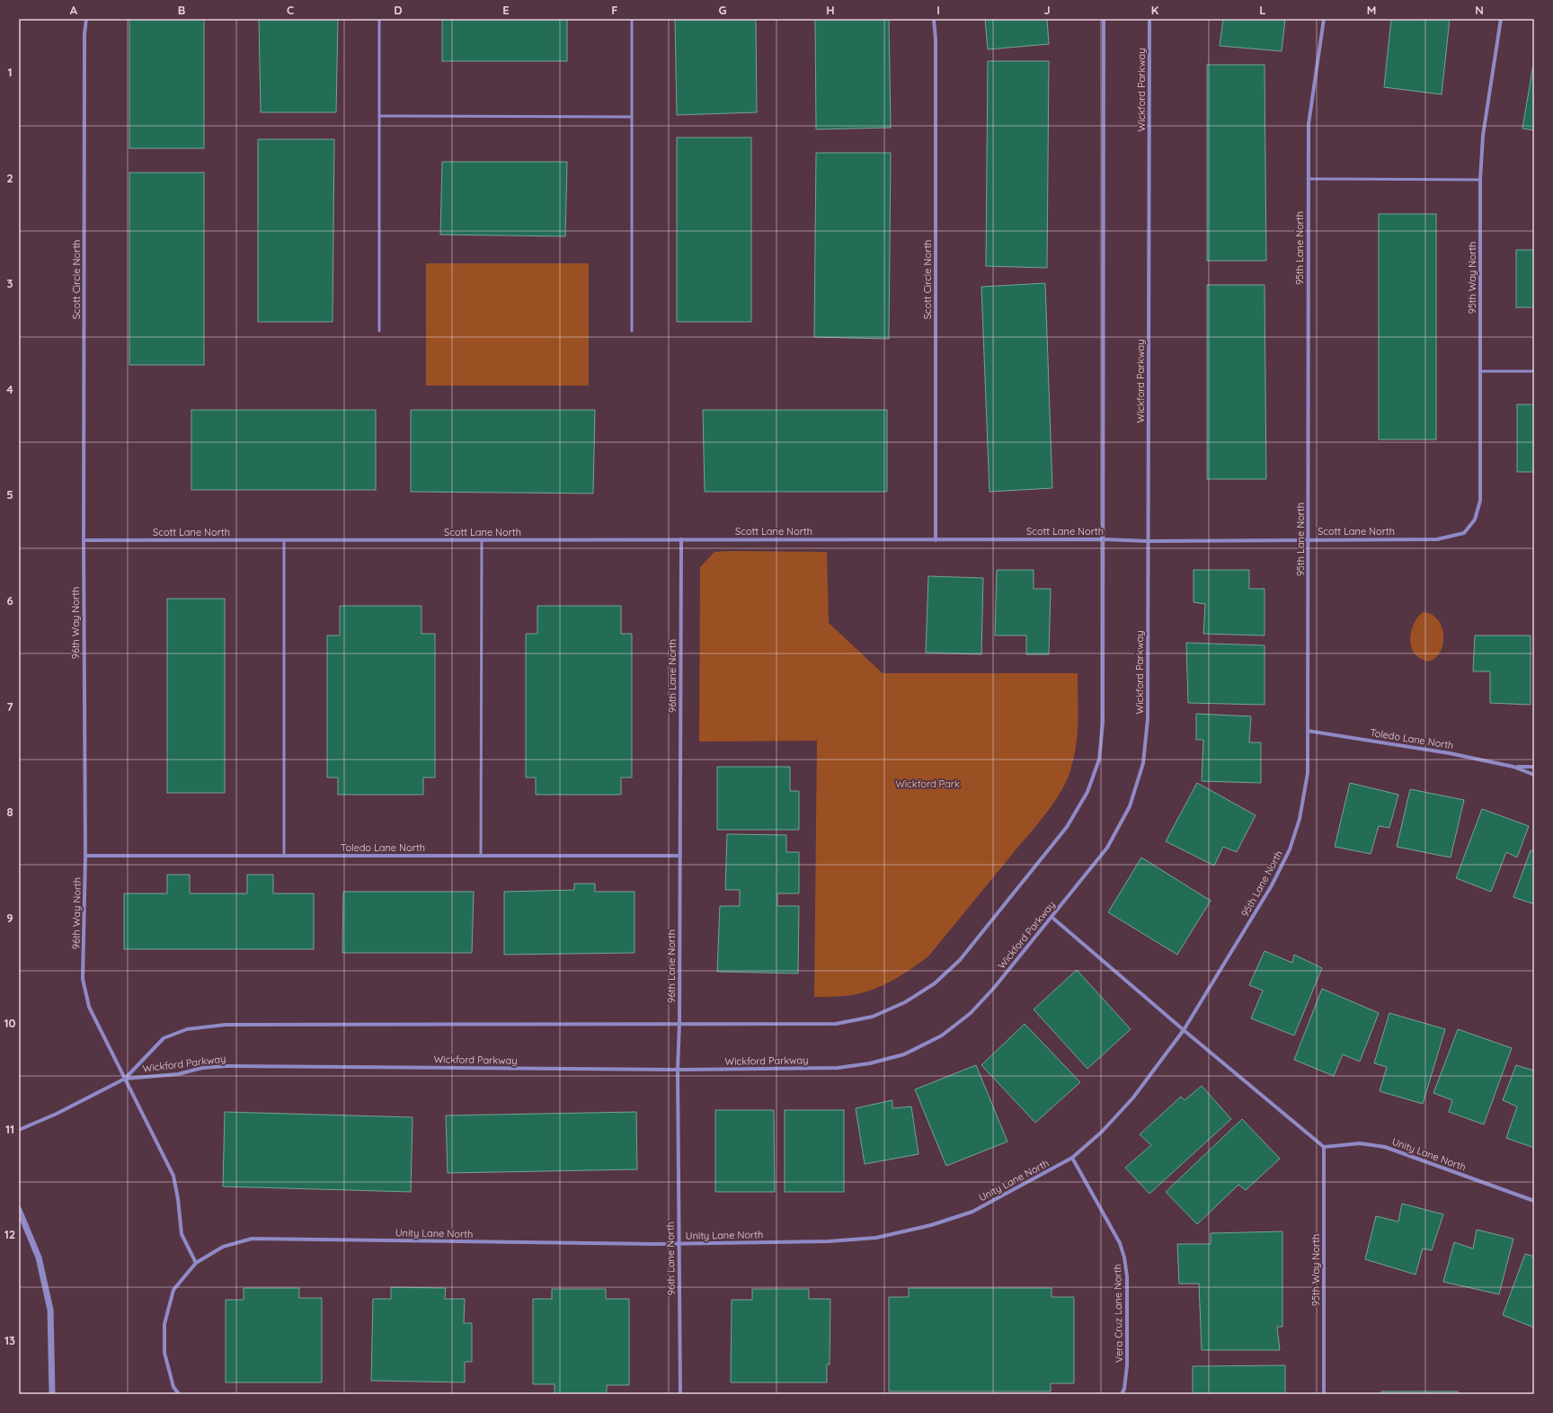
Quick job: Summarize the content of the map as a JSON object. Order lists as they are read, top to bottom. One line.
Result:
{"streets":{"street":["Wickford Parkway","95th Lane North","95th Way North","Scott Circle North","Scott Lane North","96th Way North","96th Lane North","Toledo Lane North","Unity Lane North","Vera Cruz Lane North"]},"crossings":[["Wickford Parkway","Scott Lane North"],["Wickford Parkway","96th Way North"],["Wickford Parkway","96th Lane North"],["95th Lane North","Scott Lane North"],["95th Lane North","Toledo Lane North"],["95th Lane North","Unity Lane North"],["95th Way North","Scott Lane North"],["95th Way North","Unity Lane North"],["Scott Circle North","Scott Lane North"],["Scott Circle North","96th Way North"],["Scott Lane North","96th Way North"],["Scott Lane North","96th Lane North"],["96th Way North","Toledo Lane North"],["96th Way North","Unity Lane North"],["96th Lane North","Toledo Lane North"],["96th Lane North","Unity Lane North"],["Unity Lane North","Vera Cruz Lane North"]],"parks":["Wickford Park"],"grid":{"columns":["A","B","C","D","E","F","G","H","I","J","K","L","M","N"],"rows":["1","2","3","4","5","6","7","8","9","10","11","12","13"]}}
